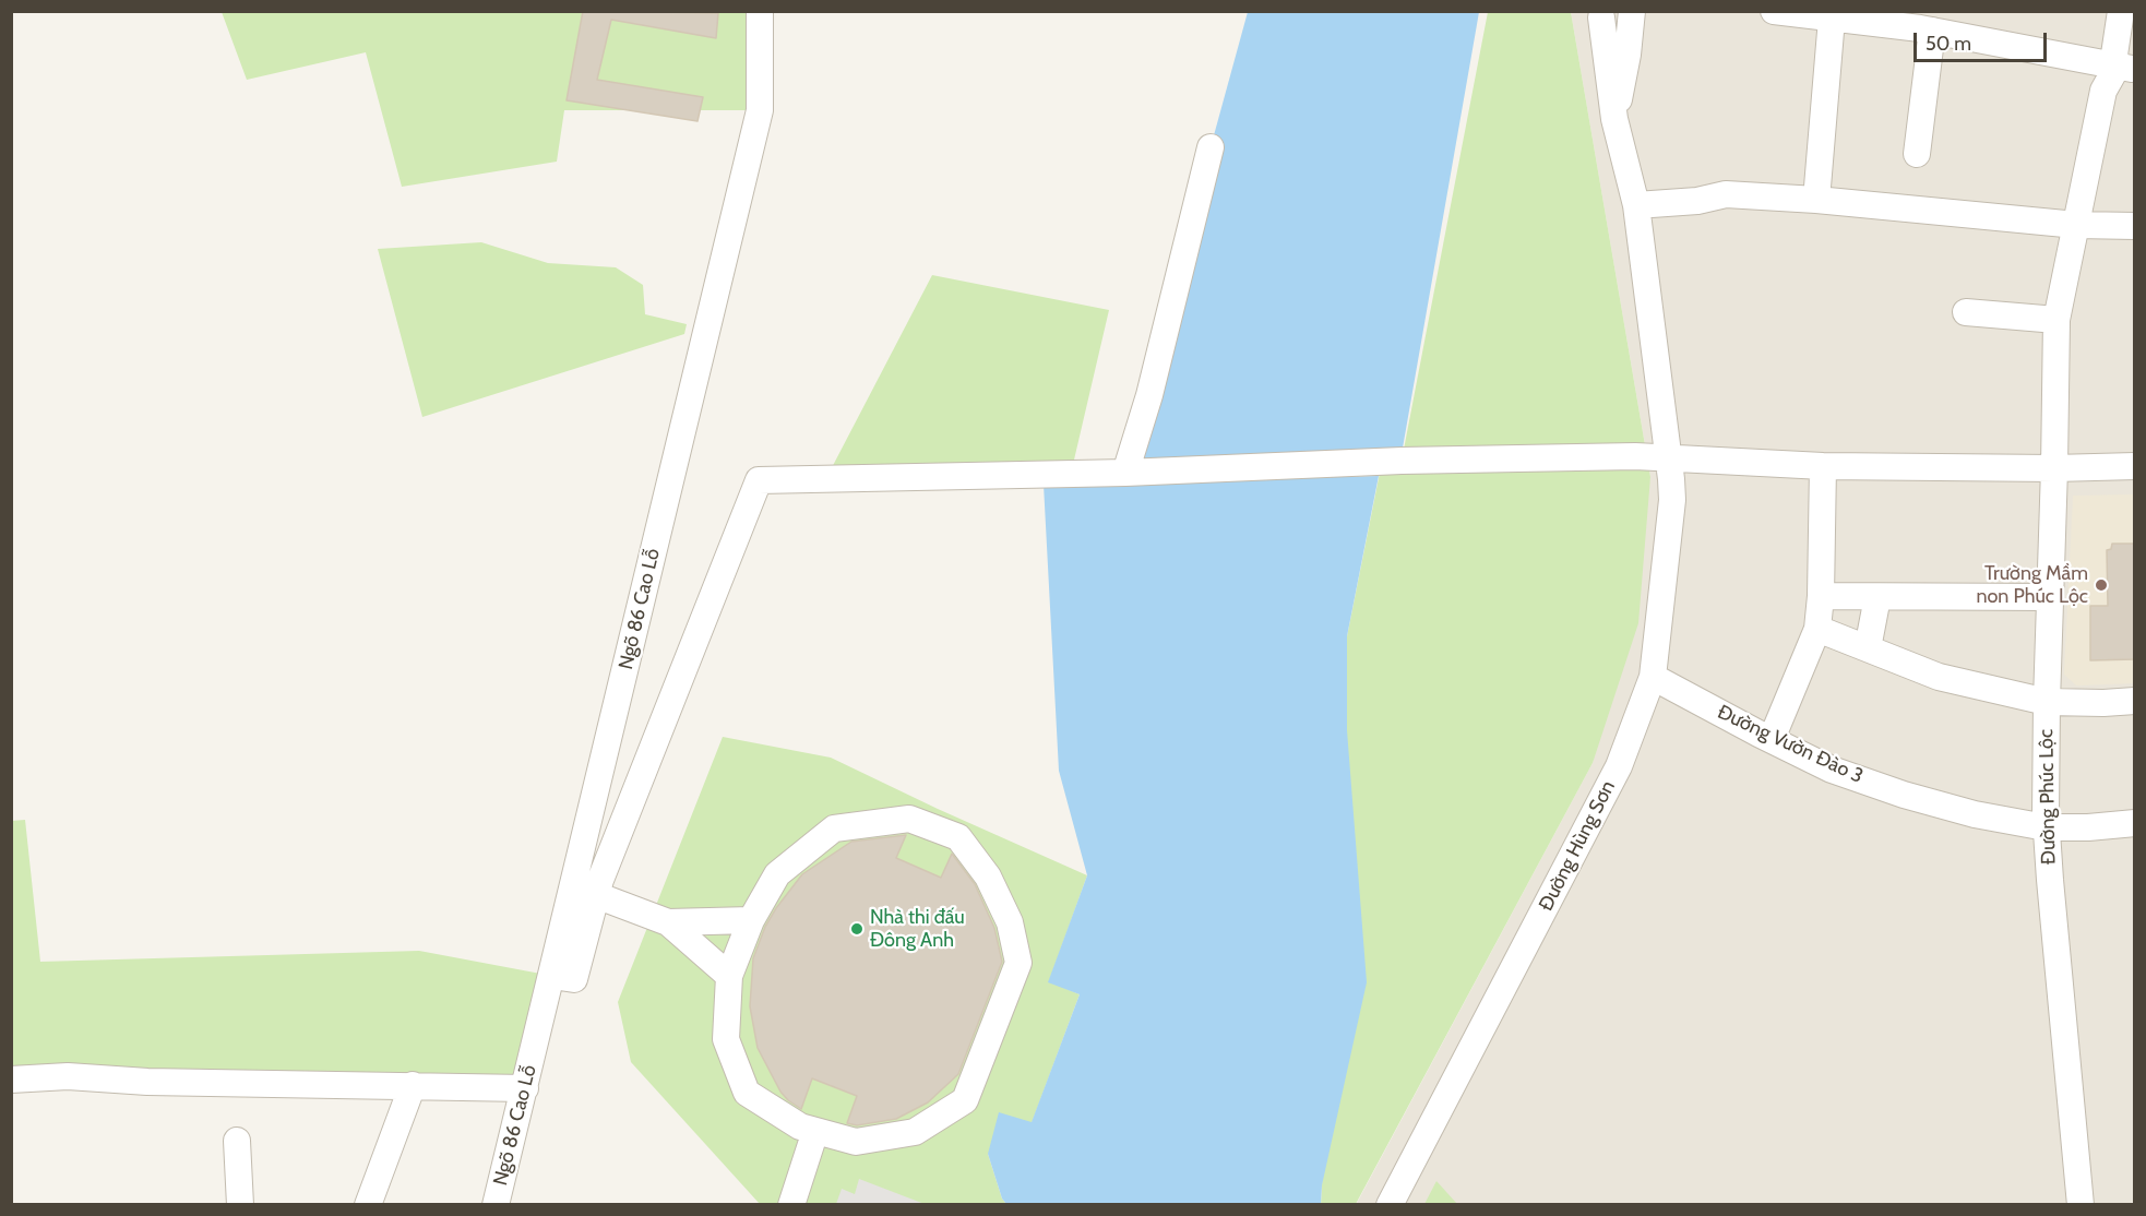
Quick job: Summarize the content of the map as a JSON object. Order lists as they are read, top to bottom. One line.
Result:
{"streets":{"street":["Ngõ 86 Cao Lỗ","Đường Vườn Đào 3","Đường Phúc Lộc","Đường Hùng Sơn"]},"crossings":[["Đường Vườn Đào 3","Đường Phúc Lộc"],["Đường Vườn Đào 3","Đường Hùng Sơn"]],"places":["Trường Mầm non Phúc Lộc","Nhà thi đấu Đông Anh"],"scale_bar":"50 m"}
